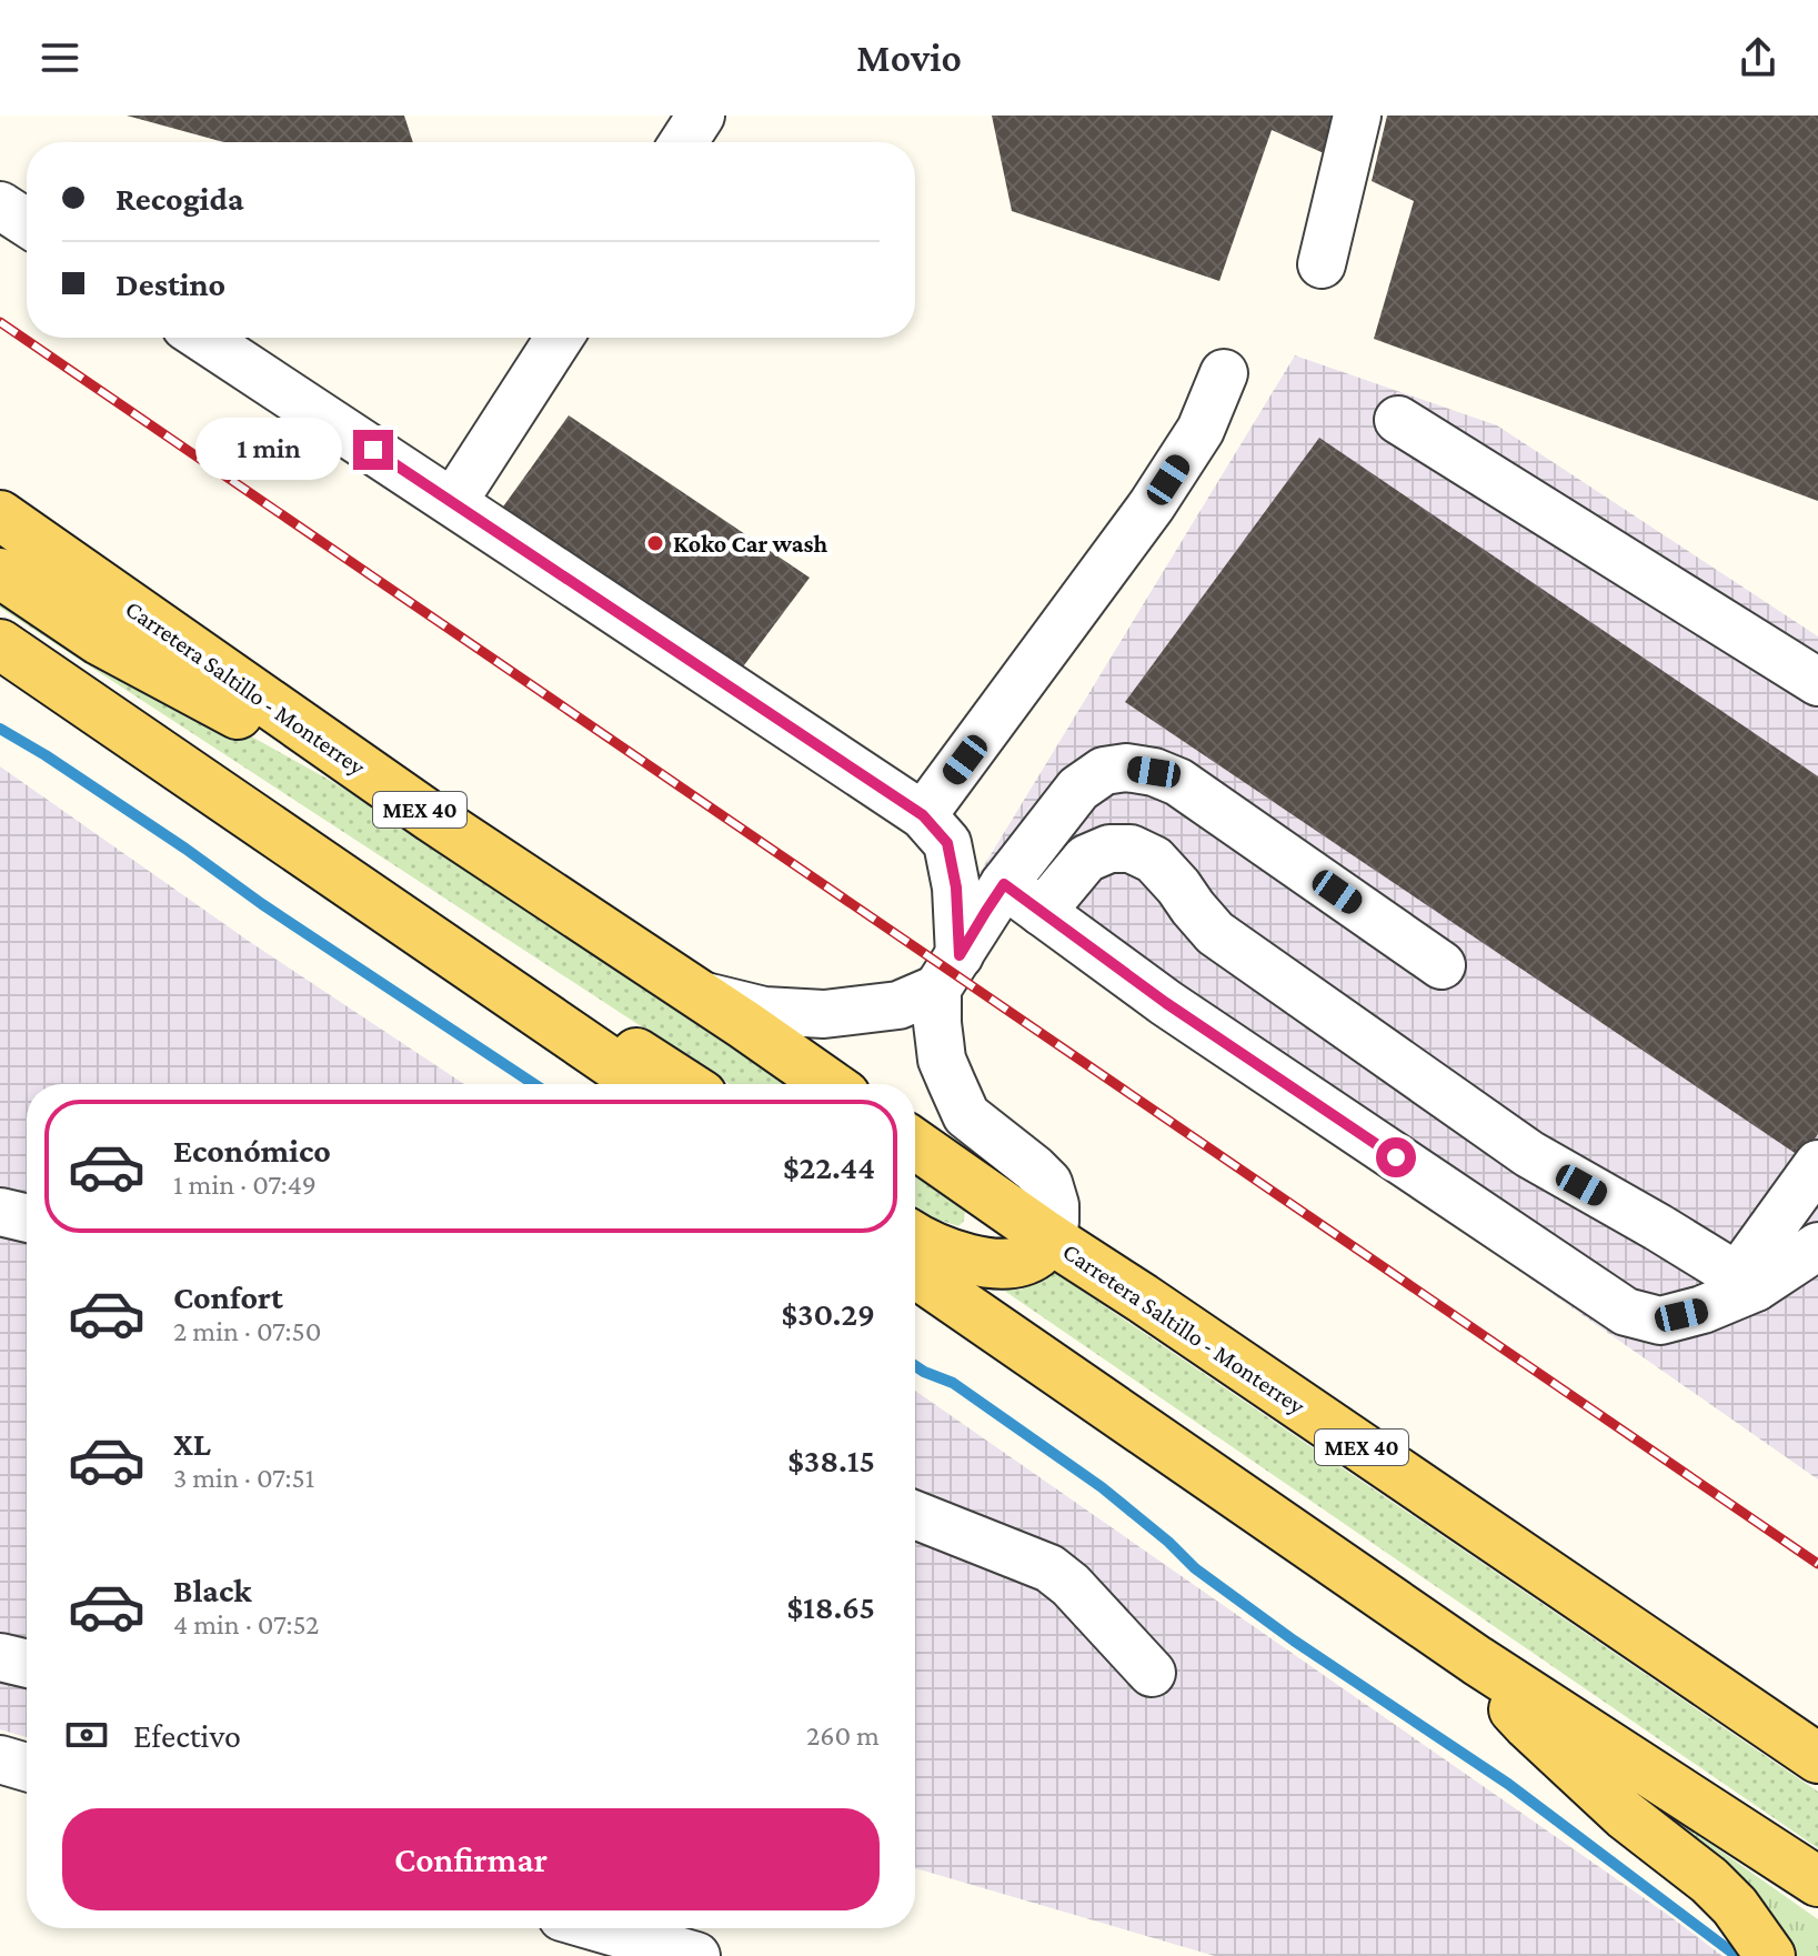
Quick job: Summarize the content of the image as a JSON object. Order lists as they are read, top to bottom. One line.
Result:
{"streets":{"main road":["Carretera Saltillo - Monterrey","MEX 40"]},"places":["Koko Car wash"],"page":{"header":"Movio","banner":["Recogida","Destino"],"bubble":"1 min","list":[{"name":"Económico","note":"1 min · 07:49","value":"$22.44"},{"name":"Confort","note":"2 min · 07:50","value":"$30.29"},{"name":"XL","note":"3 min · 07:51","value":"$38.15"},{"name":"Black","note":"4 min · 07:52","value":"$18.65"}],"pay":["Efectivo","260 m"],"buttons":"Confirmar"}}
